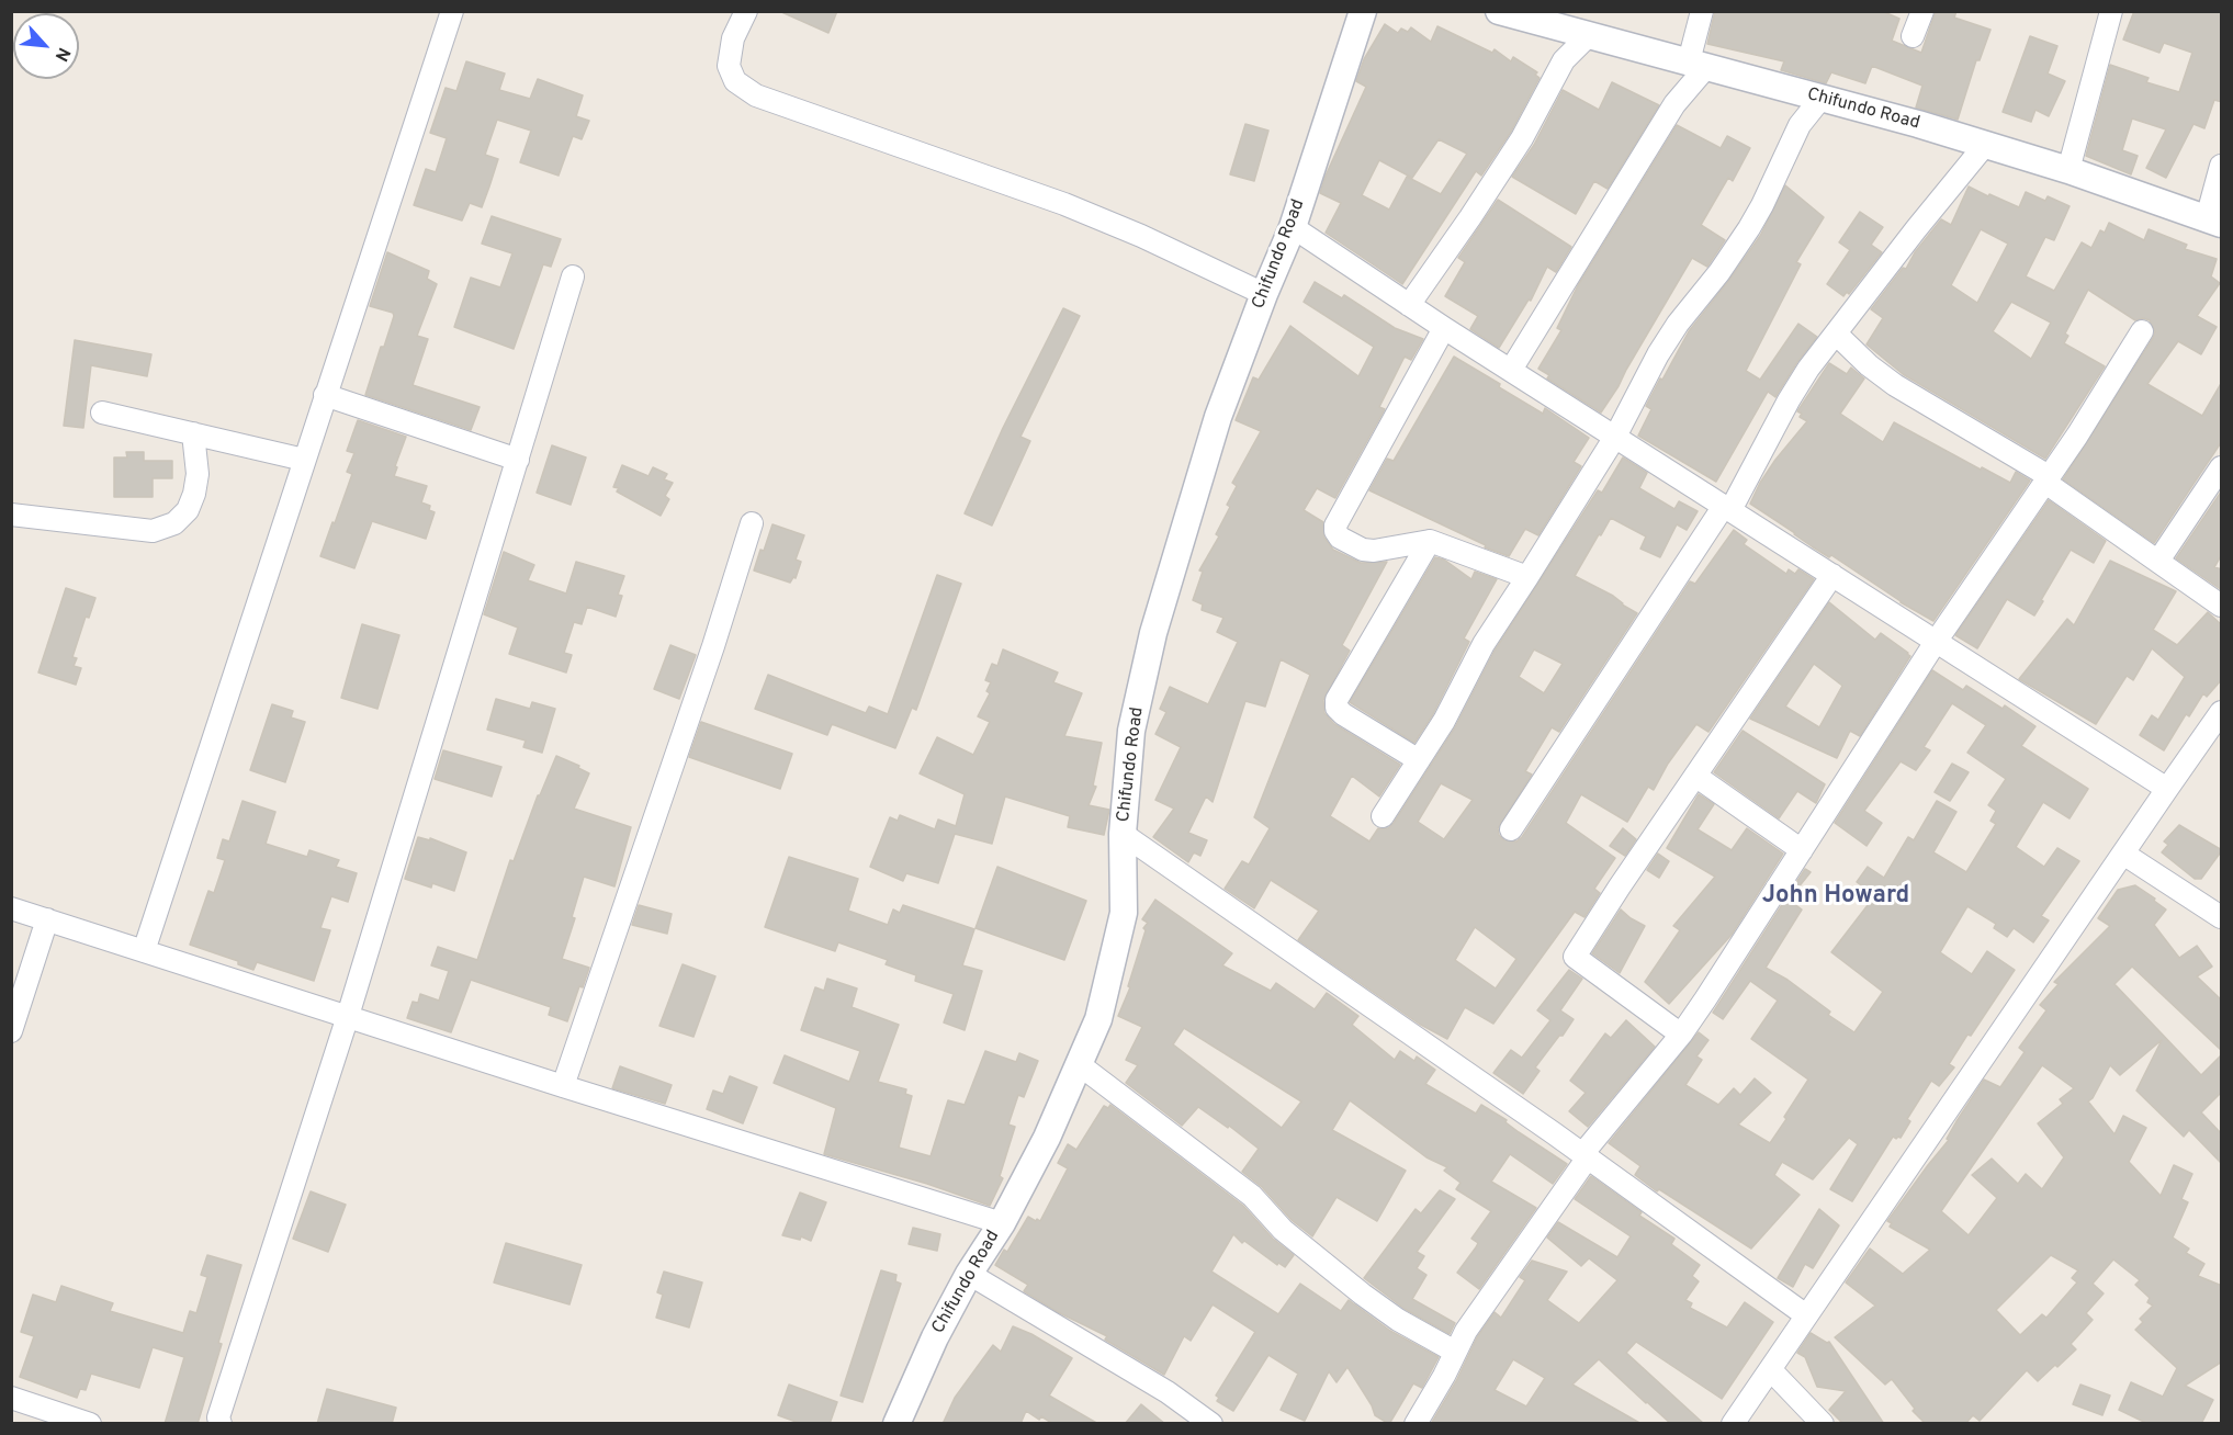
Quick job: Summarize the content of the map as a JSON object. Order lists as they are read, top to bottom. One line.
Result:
{"streets":{"street":["Chifundo Road"]},"districts":["John Howard"],"north":"bottom right"}
